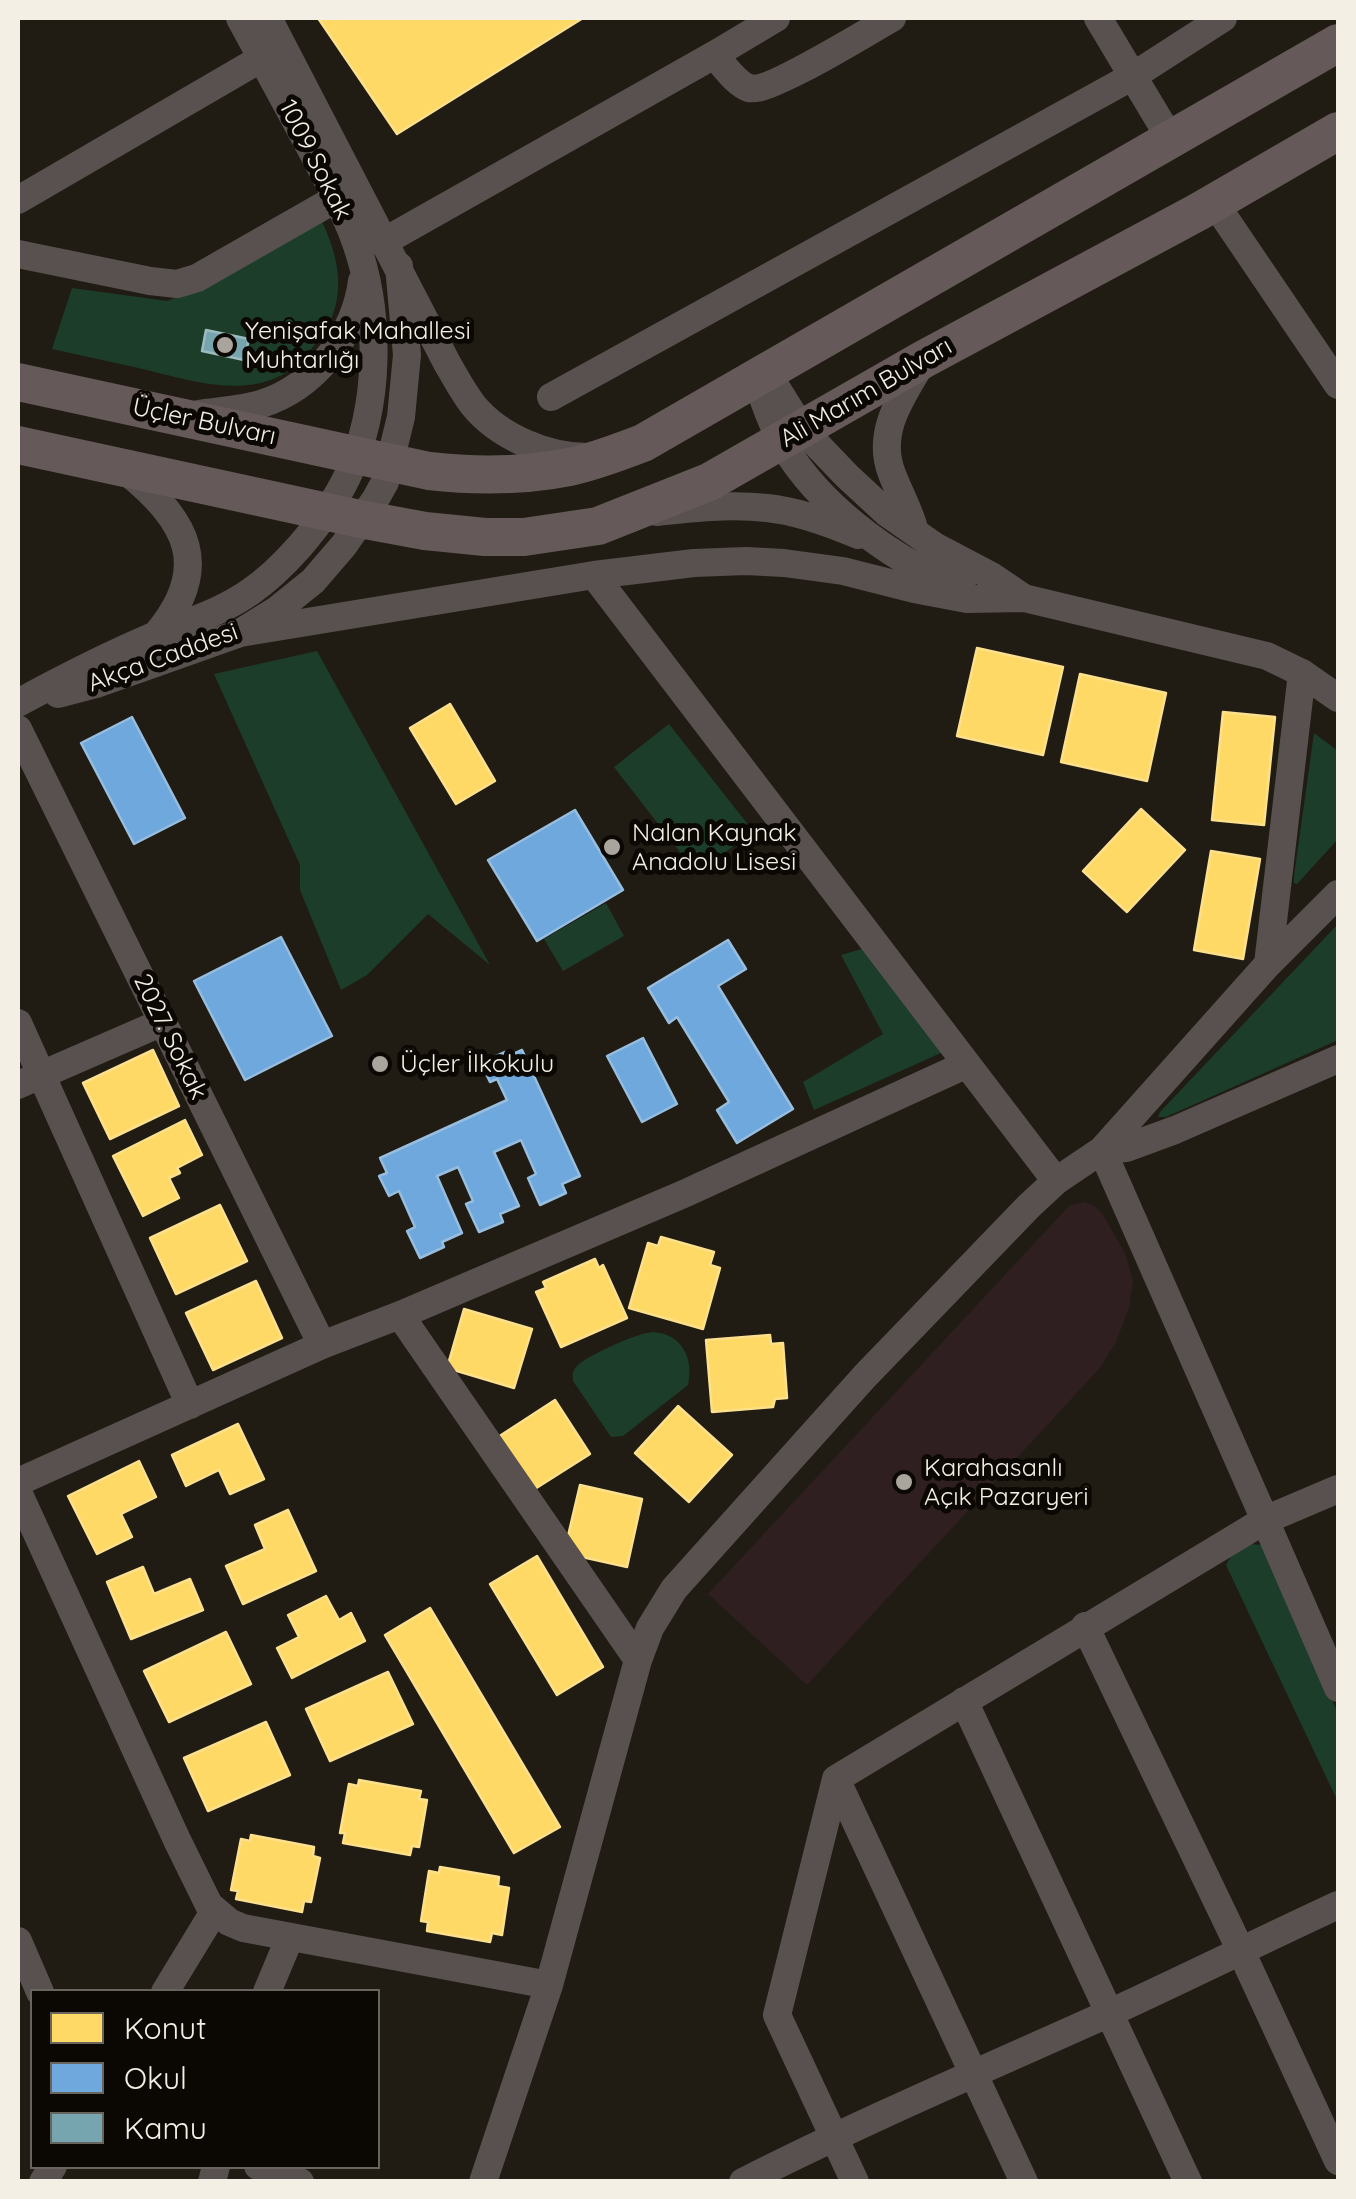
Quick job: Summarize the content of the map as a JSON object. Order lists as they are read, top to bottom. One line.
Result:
{"streets":{"main road":["Ali Marım Bulvarı","Üçler Bulvarı"],"street":["1009 Sokak","Akça Caddesi","2027. Sokak"]},"crossings":[["1009 Sokak","Üçler Bulvarı"],["1009 Sokak","Akça Caddesi"],["Ali Marım Bulvarı","Akça Caddesi"],["Üçler Bulvarı","Akça Caddesi"]],"places":["Yenişafak Mahallesi Muhtarlığı","Nalan Kaynak Anadolu Lisesi","Üçler İlkokulu","Karahasanlı Açık Pazaryeri"],"legend":["Konut","Okul","Kamu"]}
